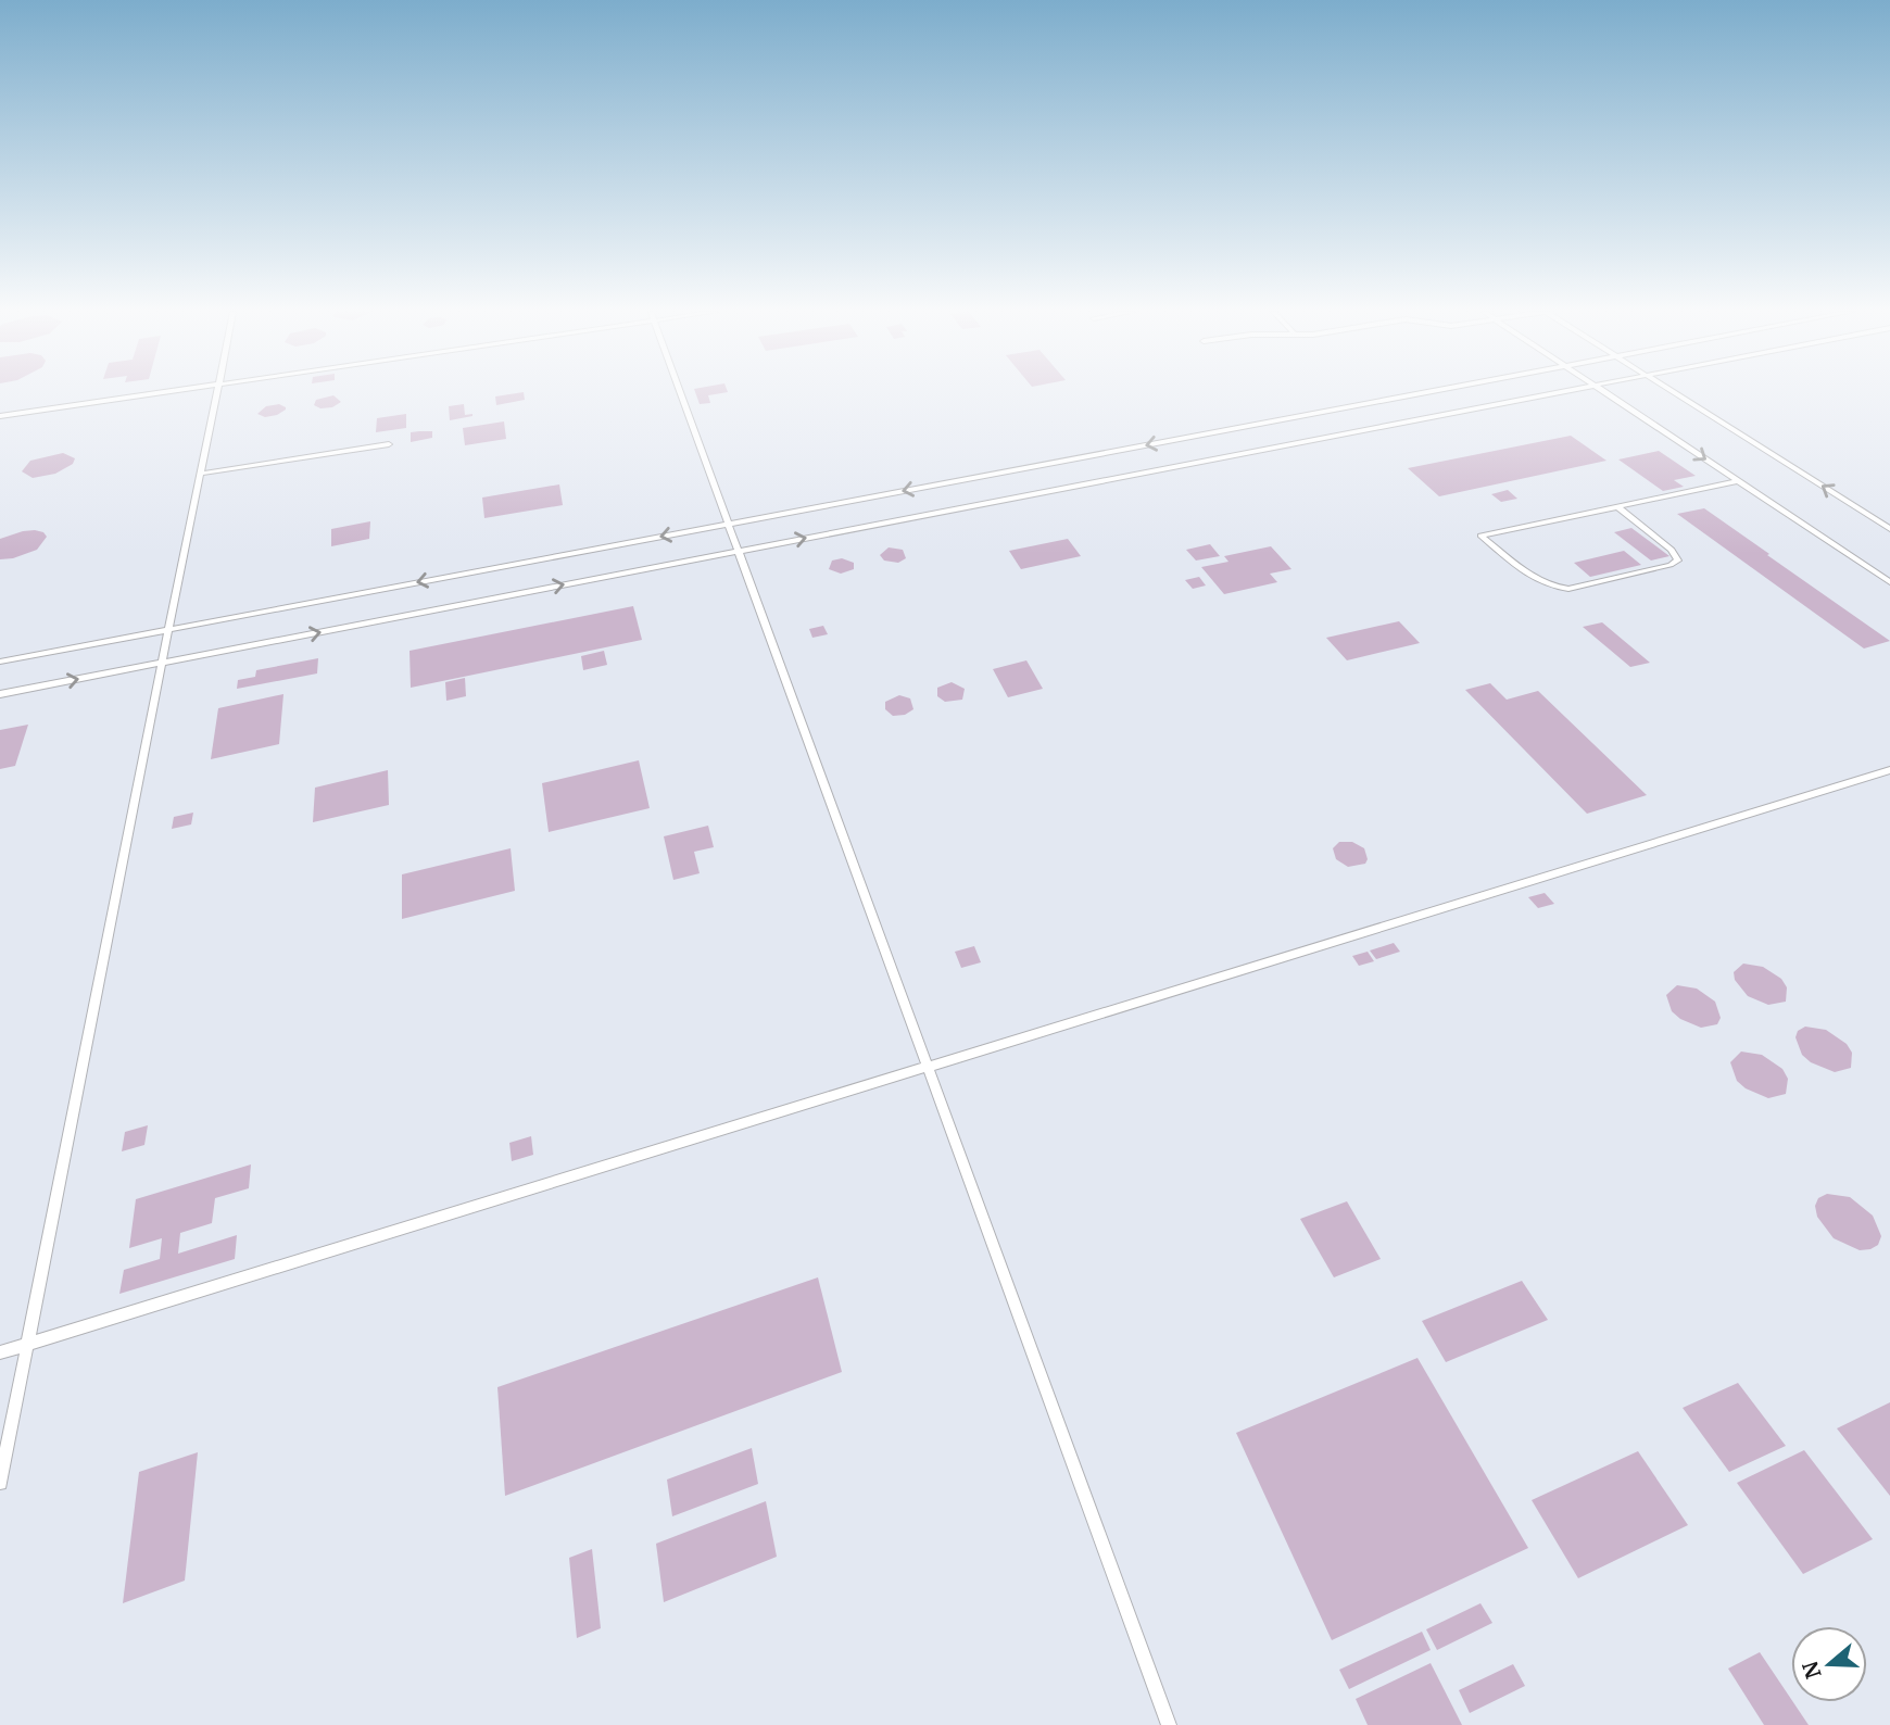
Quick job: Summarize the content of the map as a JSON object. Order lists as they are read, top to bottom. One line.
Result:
{"north":"left"}
